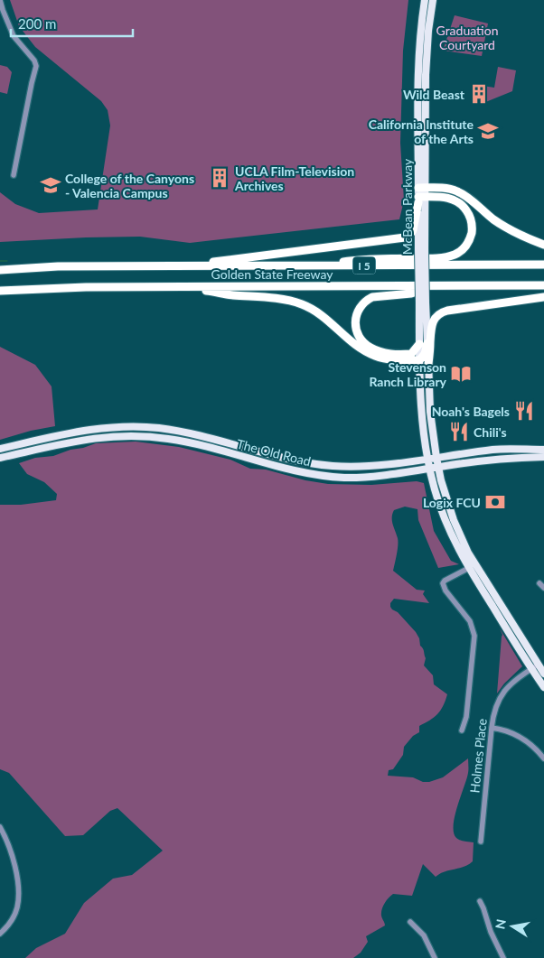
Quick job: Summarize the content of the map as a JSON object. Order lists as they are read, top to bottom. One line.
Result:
{"streets":{"highway":["I 5","Golden State Freeway"],"main road":["McBean Parkway","The Old Road"],"street":["Holmes Place"]},"crossings":[["McBean Parkway","The Old Road"],["McBean Parkway","Holmes Place"]],"parks":["Graduation Courtyard"],"places":{"building":["Wild Beast","UCLA Film-Television Archives"],"school or university":["California Institute of the Arts","College of the Canyons - Valencia Campus"],"library":["Stevenson Ranch Library"],"restaurant":["Noah's Bagels","Chili's"],"bank":["Logix FCU"]},"scale_bar":"200 m","north":"left"}
